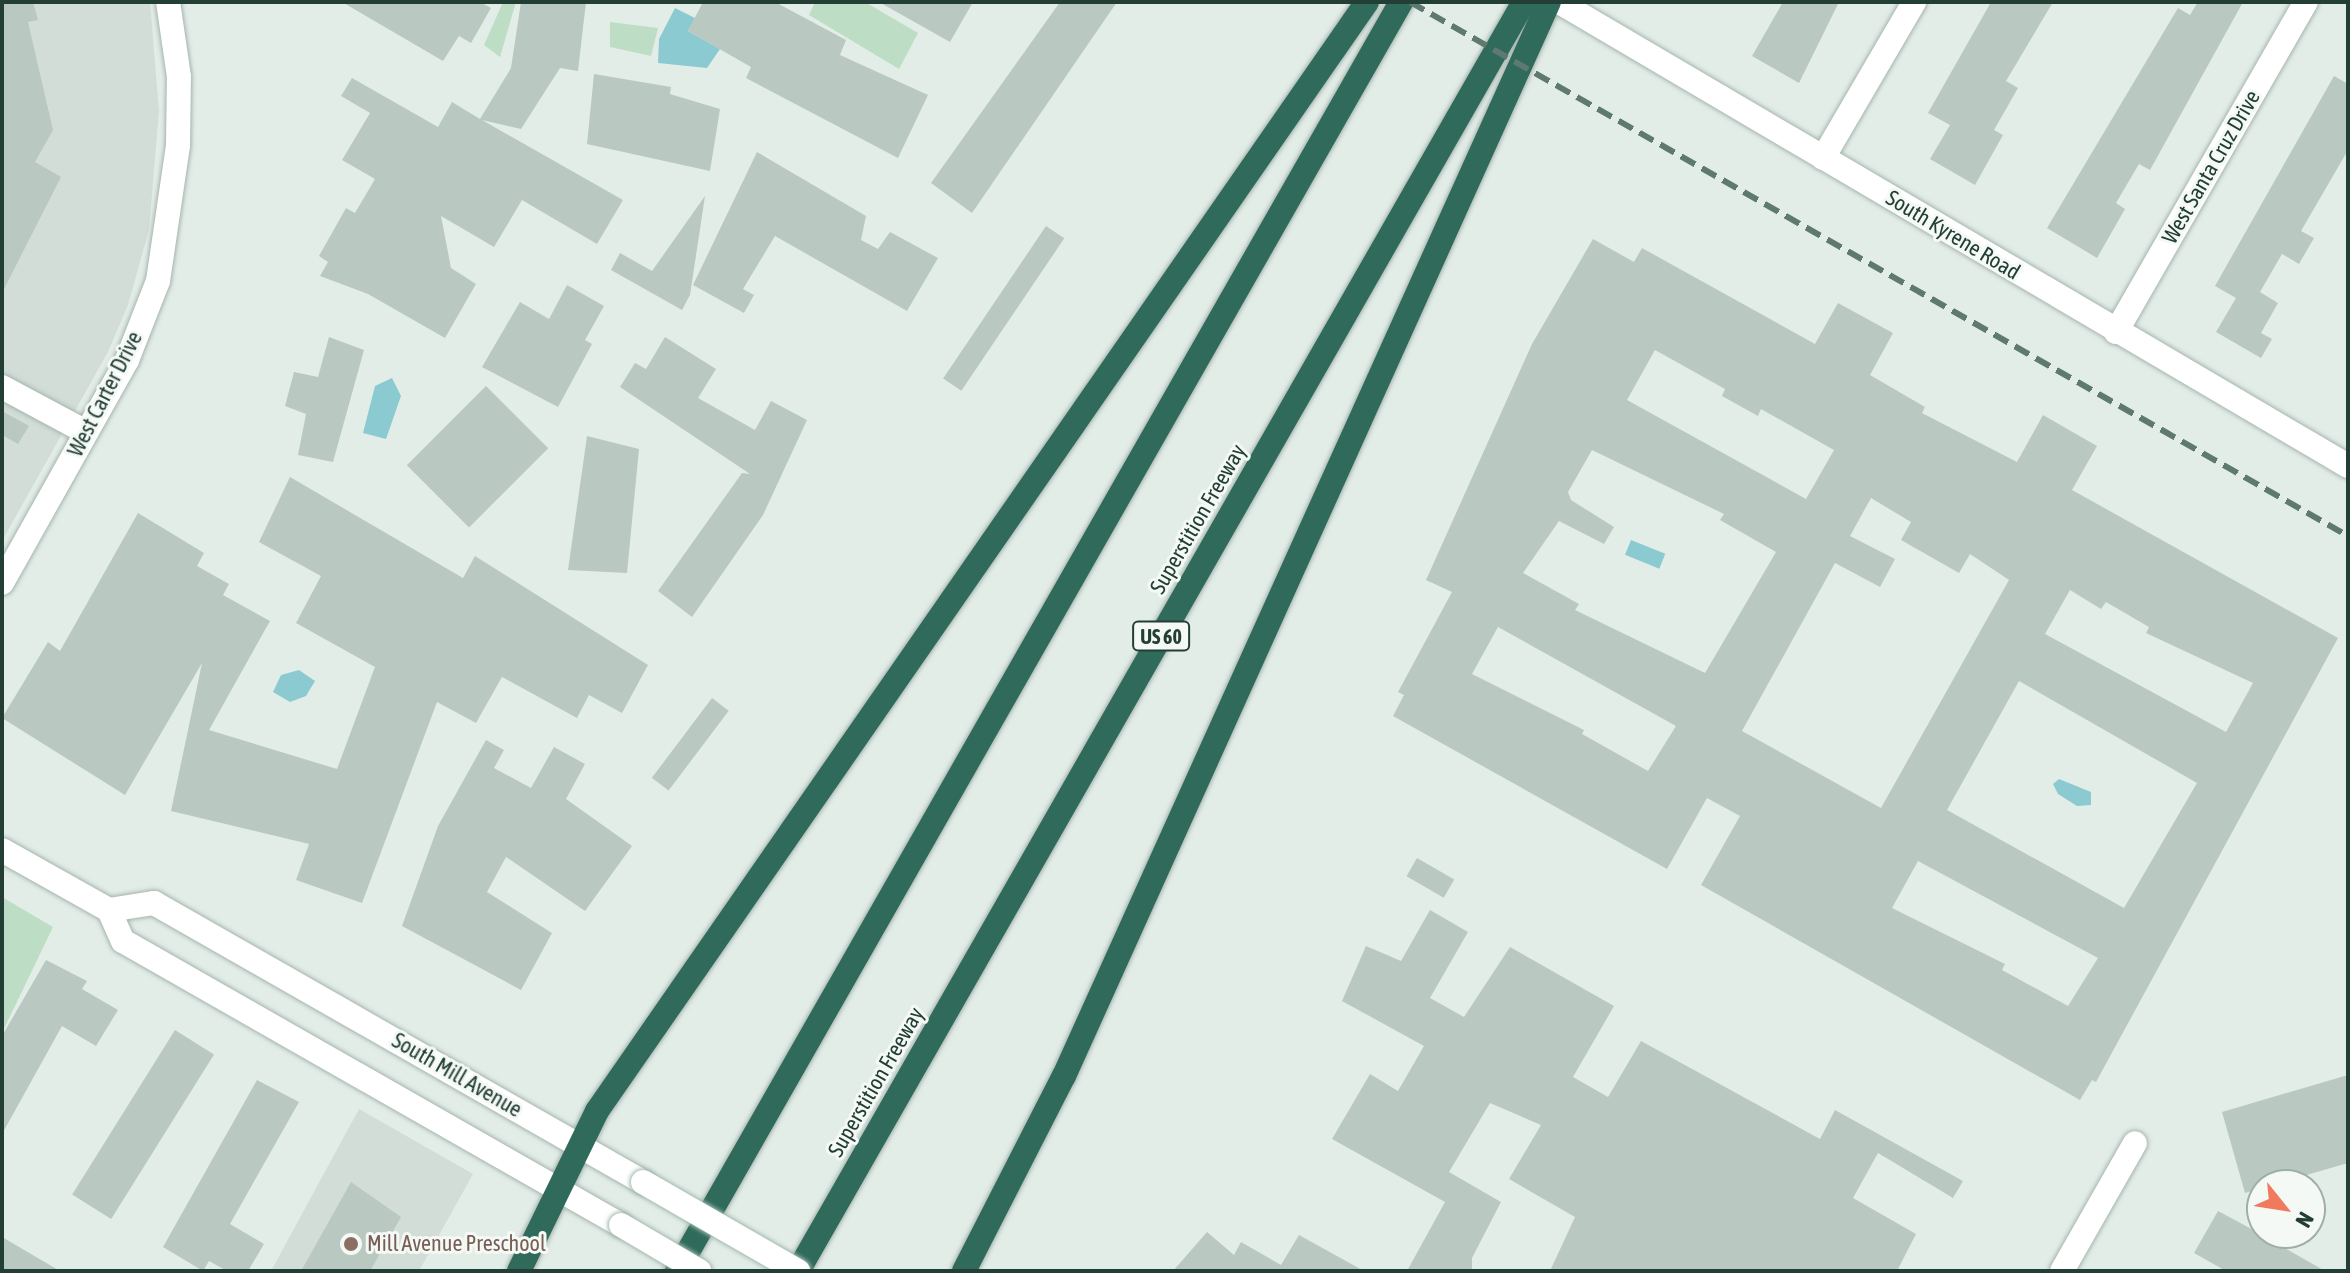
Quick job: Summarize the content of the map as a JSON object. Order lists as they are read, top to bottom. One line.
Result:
{"streets":{"highway":["Superstition Freeway","US 60"],"street":["West Santa Cruz Drive","South Kyrene Road","West Carter Drive","South Mill Avenue"]},"crossings":[["West Santa Cruz Drive","South Kyrene Road"],["Superstition Freeway","South Mill Avenue"]],"places":["Mill Avenue Preschool"],"north":"bottom right"}
